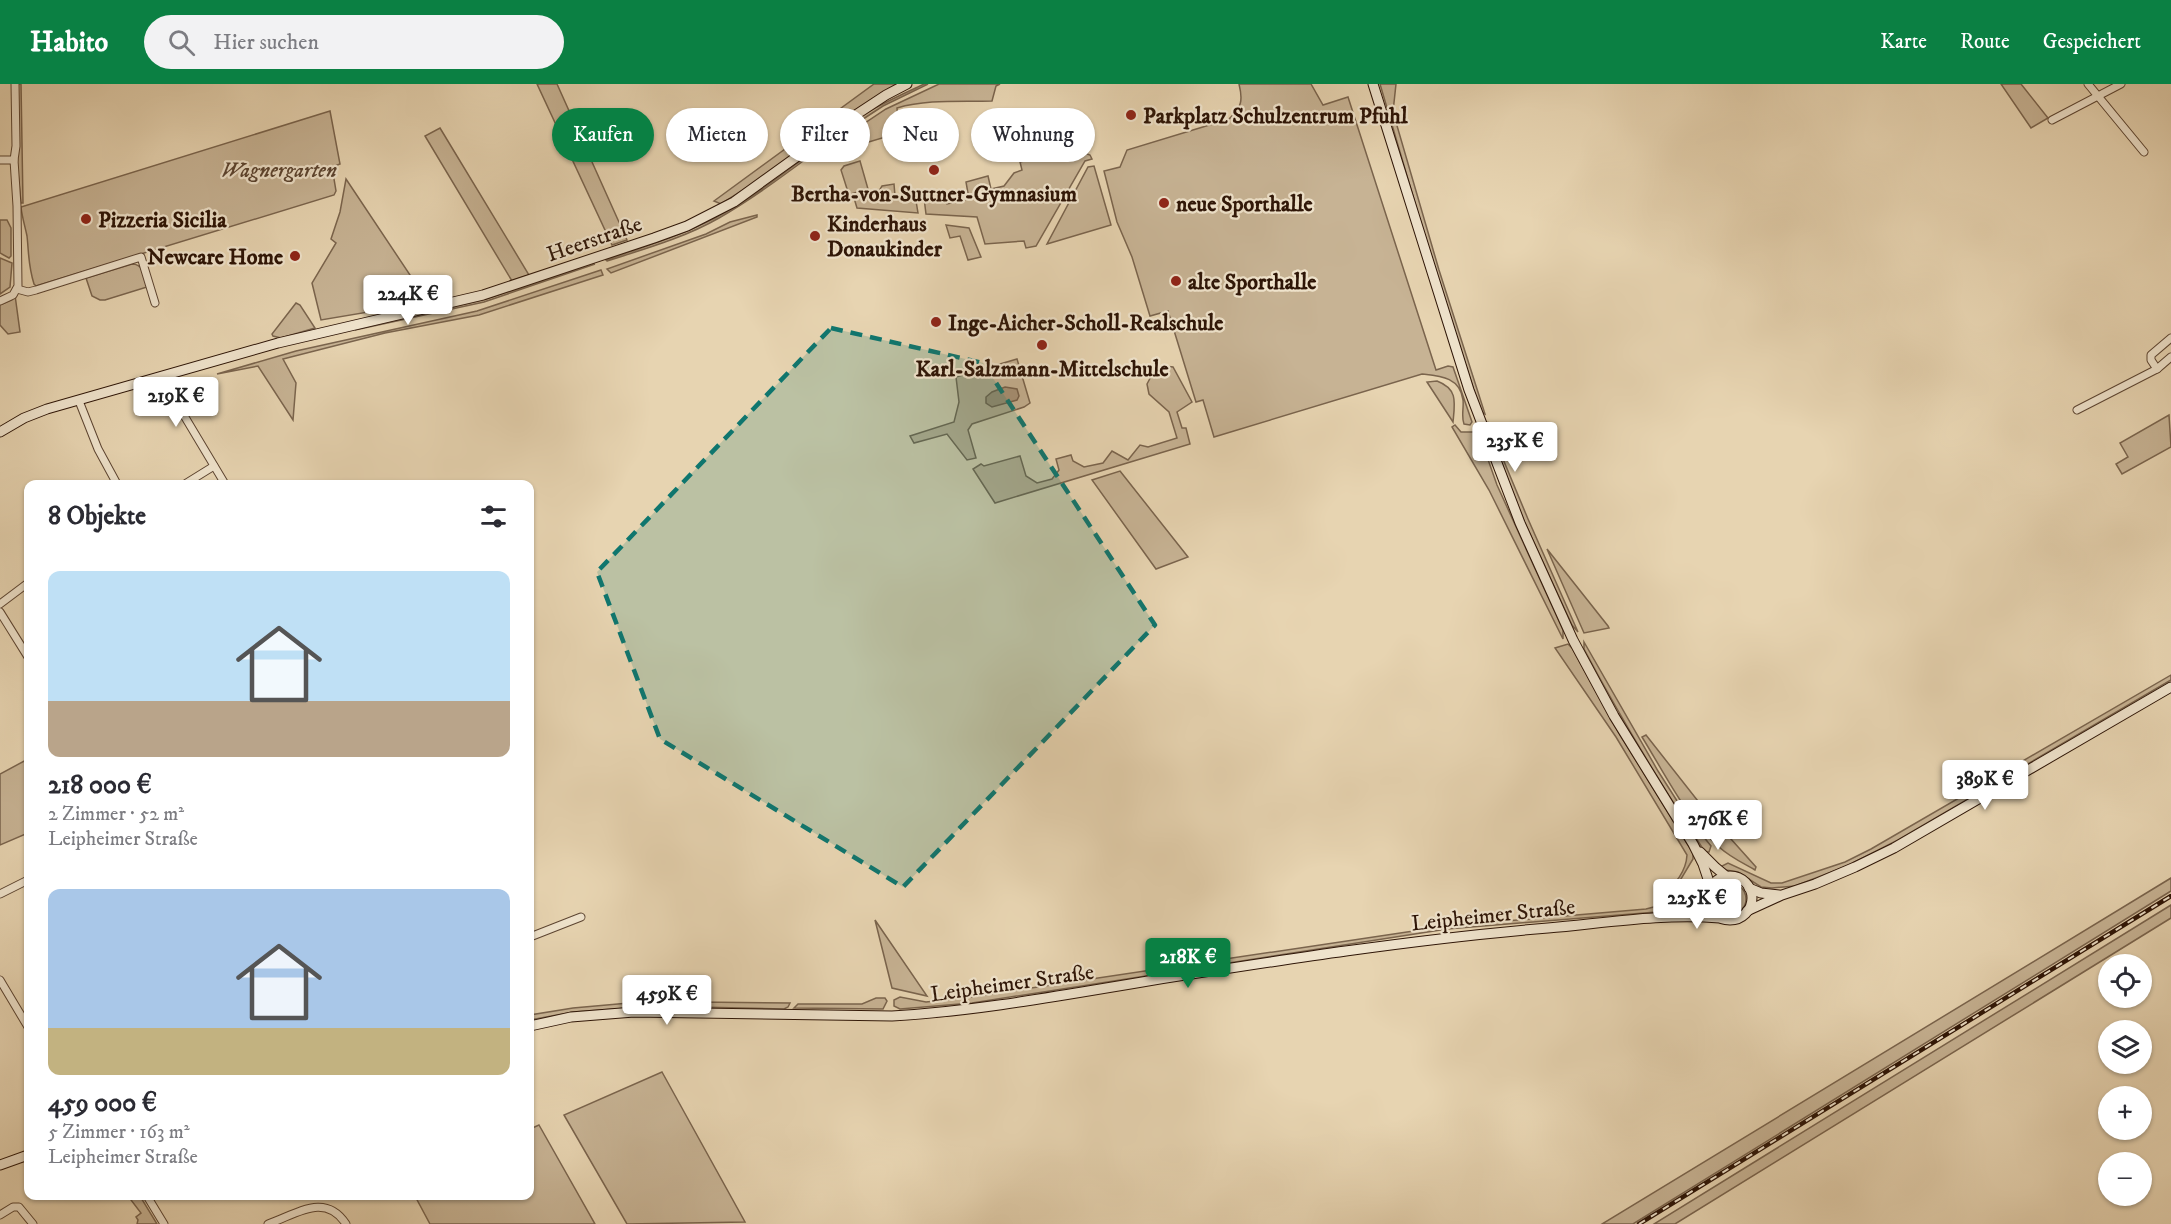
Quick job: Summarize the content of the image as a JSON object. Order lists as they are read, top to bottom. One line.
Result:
{"streets":{"main road":["Heerstraße","Leipheimer Straße"]},"parks":["Wagnergarten"],"places":["Parkplatz Schulzentrum Pfuhl","Bertha-von-Suttner-Gymnasium","neue Sporthalle","Pizzeria Sicilia","Kinderhaus Donaukinder","Newcare Home","alte Sporthalle","Inge-Aicher-Scholl-Realschule","Karl-Salzmann-Mittelschule"],"page":{"header":"Habito","search":"Hier suchen","nav":["Karte","Route","Gespeichert"],"chip":["Kaufen","Mieten","Filter","Neu","Wohnung"],"price":["224K €","219K €","235K €","389K €","276K €","225K €","218K €","459K €"],"heading":"8 Objekte","list":[{"name":"218 000 €","note":"2 Zimmer · 52 m² · Leipheimer Straße"},{"name":"459 000 €","note":"5 Zimmer · 163 m² · Leipheimer Straße"}],"map_buttons":["+","−"]}}
